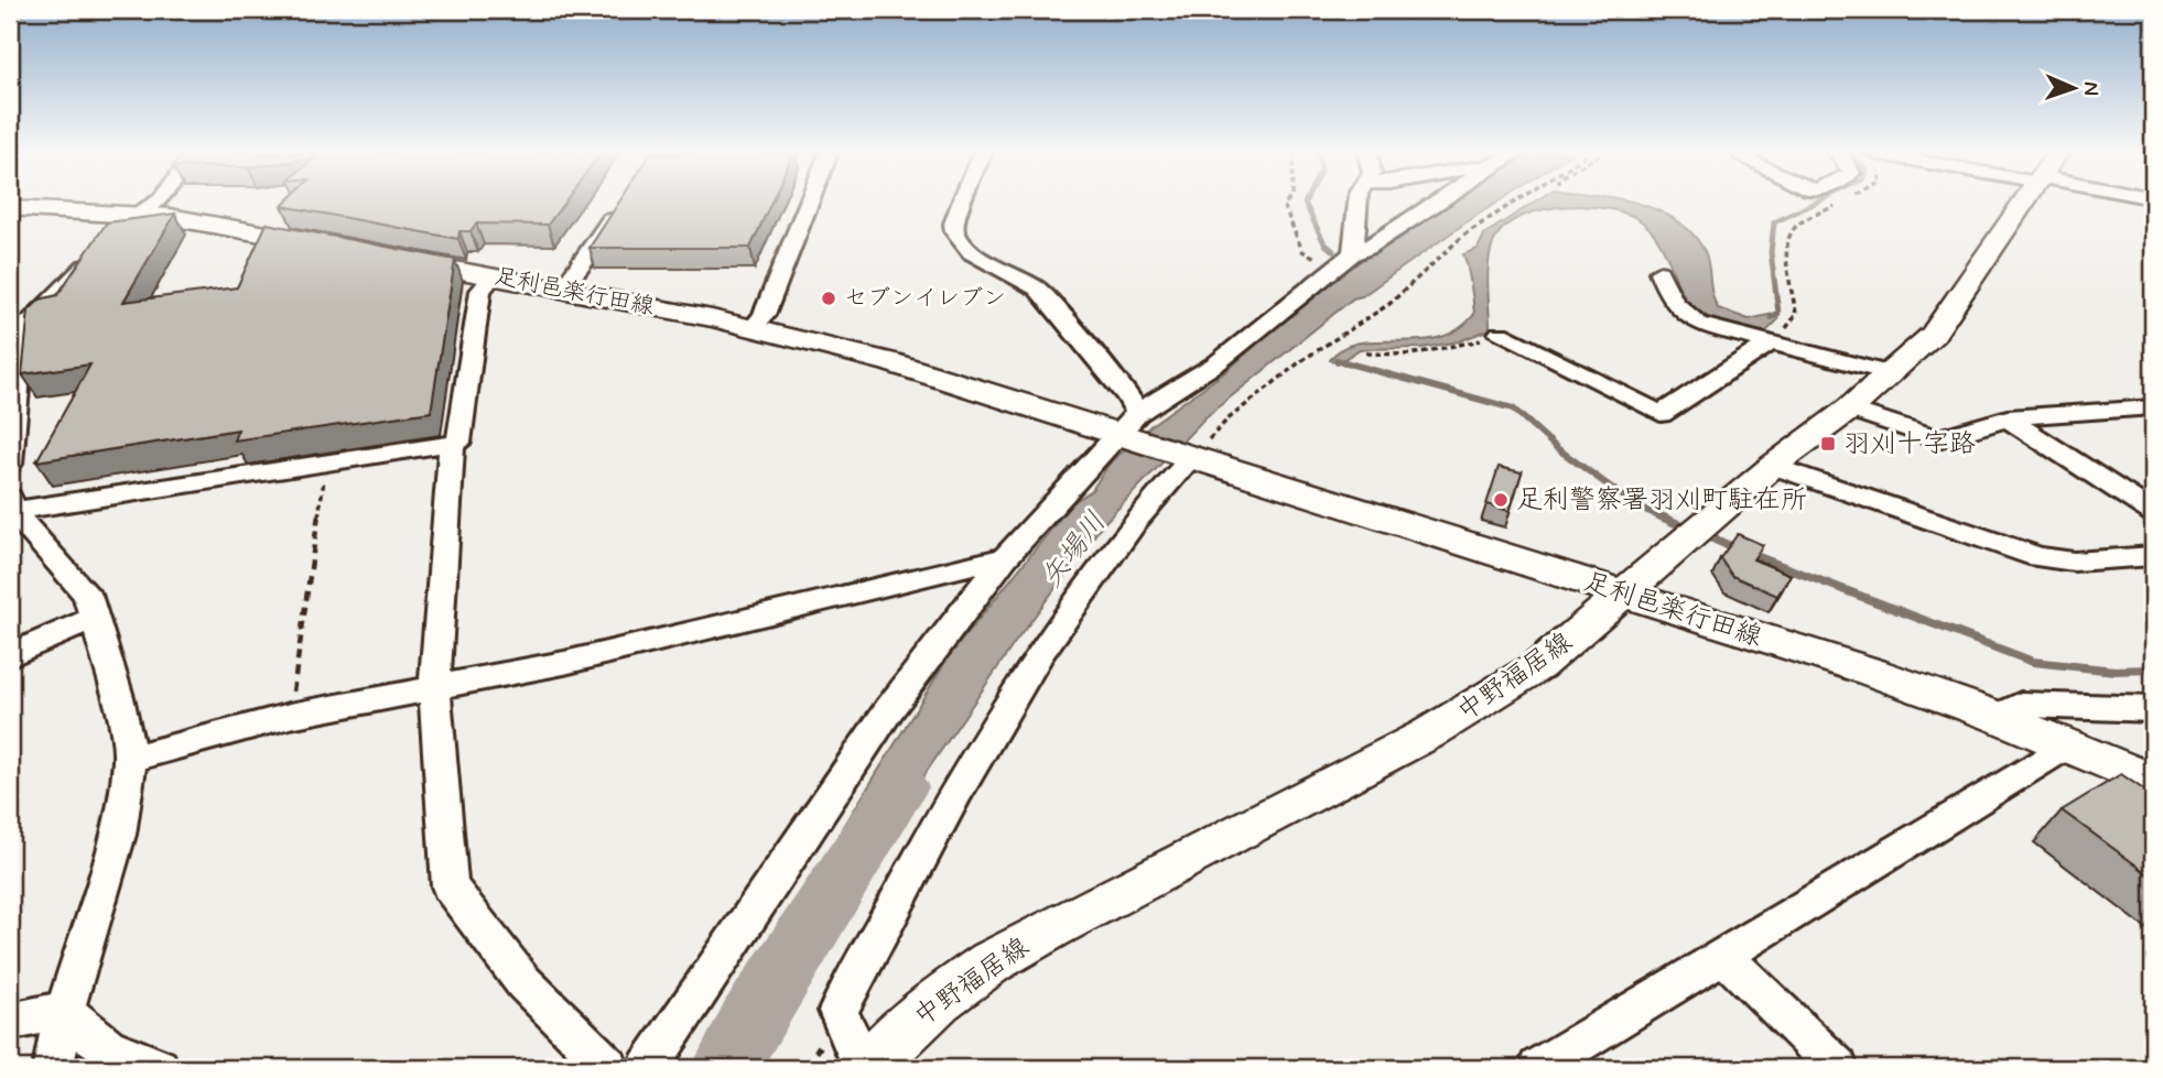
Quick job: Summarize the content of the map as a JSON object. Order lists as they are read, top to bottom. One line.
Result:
{"streets":{"main road":["足利邑楽行田線","中野福居線"]},"crossings":[["足利邑楽行田線","中野福居線"]],"water":["矢場川"],"places":{"other":["セブンイレブン","足利警察署羽刈町駐在所"],"transit":["羽刈十字路"]},"north":"right"}
